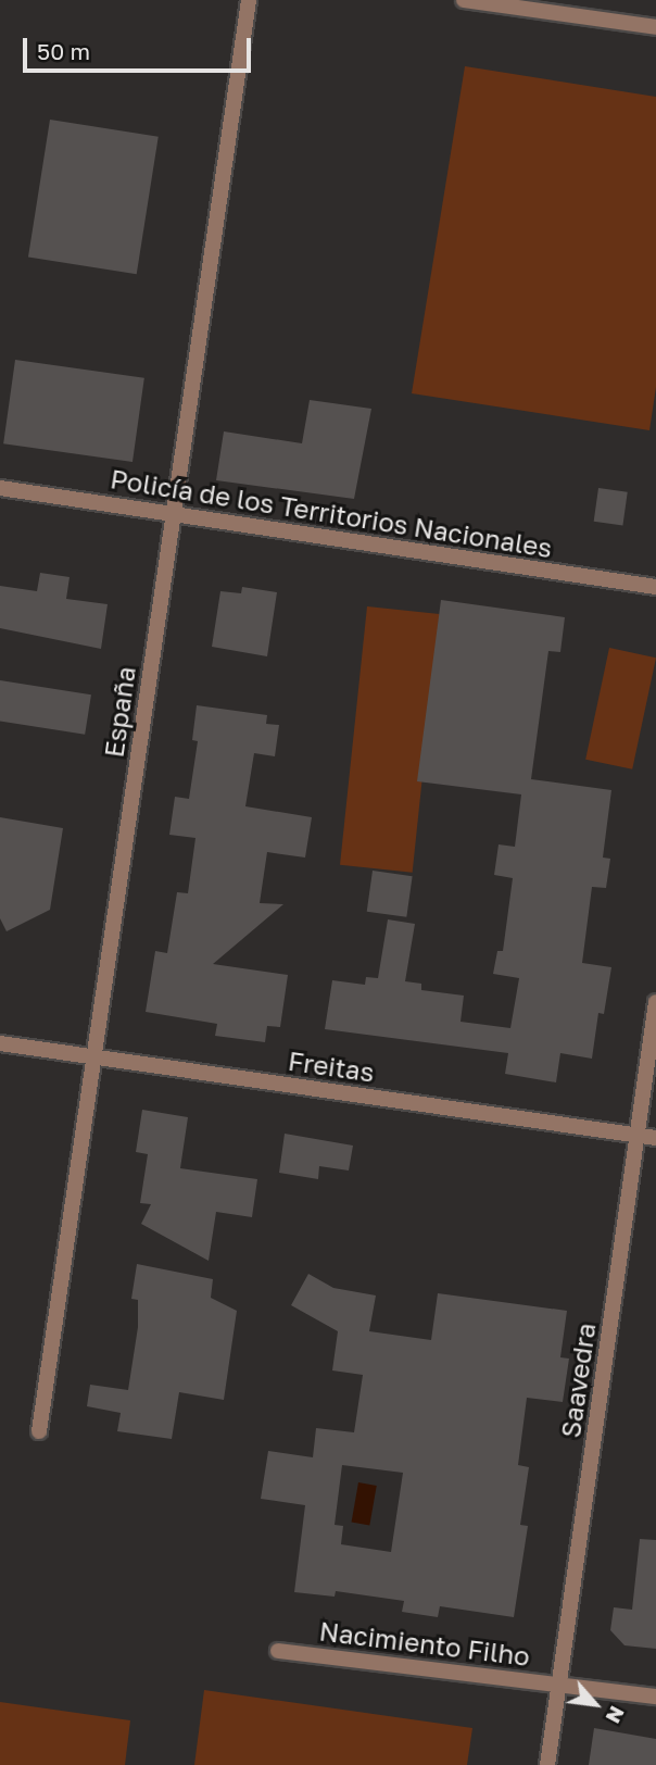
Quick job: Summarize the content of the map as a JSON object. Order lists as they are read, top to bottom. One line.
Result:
{"streets":{"street":["Policía de los Territorios Nacionales","España","Freitas","Saavedra","Nacimiento Filho"]},"crossings":[["Policía de los Territorios Nacionales","España"],["España","Freitas"],["Freitas","Saavedra"],["Saavedra","Nacimiento Filho"]],"scale_bar":"50 m","north":"bottom right"}
